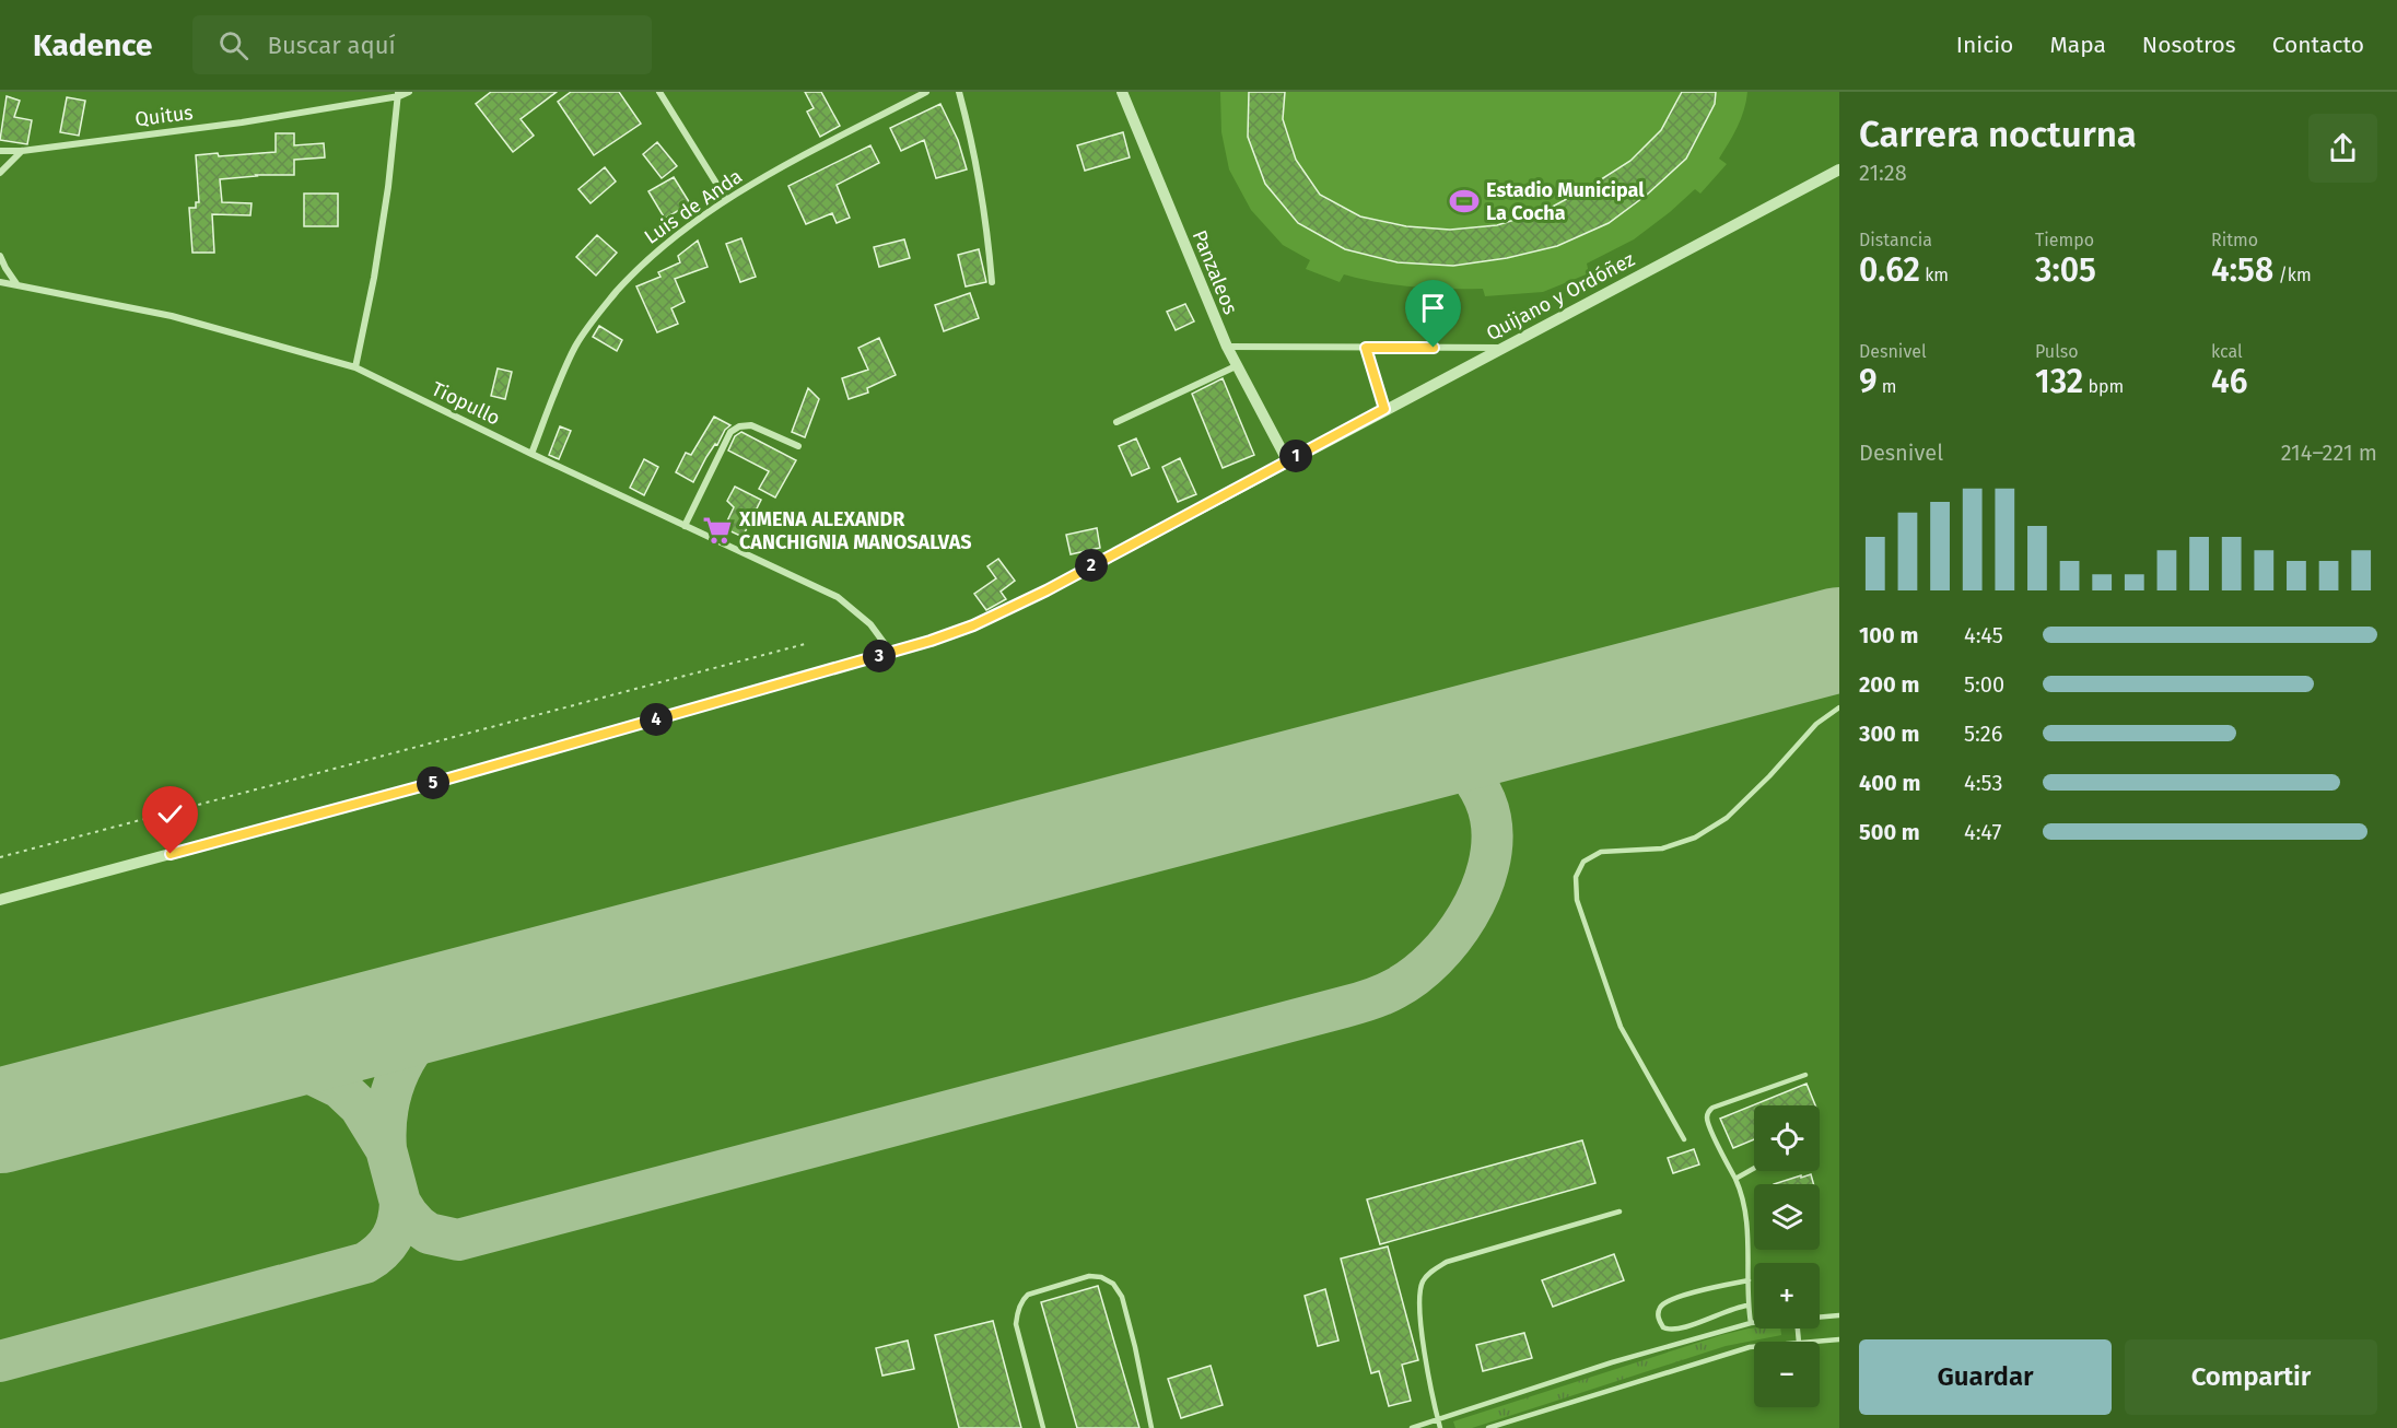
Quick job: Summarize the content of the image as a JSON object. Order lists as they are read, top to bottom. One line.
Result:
{"streets":{"street":["Quitus","Luis de Anda","Panzaleos","Quijano y Ordóñez","Tiopullo"]},"crossings":[["Luis de Anda","Tiopullo"],["Panzaleos","Quijano y Ordóñez"],["Quijano y Ordóñez","Tiopullo"]],"places":{"sports":["Estadio Municipal La Cocha"],"supermarket":["XIMENA ALEXANDR CANCHIGNIA MANOSALVAS"]},"page":{"header":"Kadence","search":"Buscar aquí","nav":["Inicio","Mapa","Nosotros","Contacto"],"heading":["Carrera nocturna","21:28"],"stats":[["Distancia","0.62 km"],["Tiempo","3:05"],["Ritmo","4:58 /km"],["Desnivel","9 m"],["Pulso","132 bpm"],["kcal","46"]],"chart":["Desnivel","214–221 m"],"pins":["1","2","3","4","5"],"list":[{"name":"100 m","note":"4:45"},{"name":"200 m","note":"5:00"},{"name":"300 m","note":"5:26"},{"name":"400 m","note":"4:53"},{"name":"500 m","note":"4:47"}],"map_buttons":["+","−"],"buttons":["Guardar","Compartir"]}}
